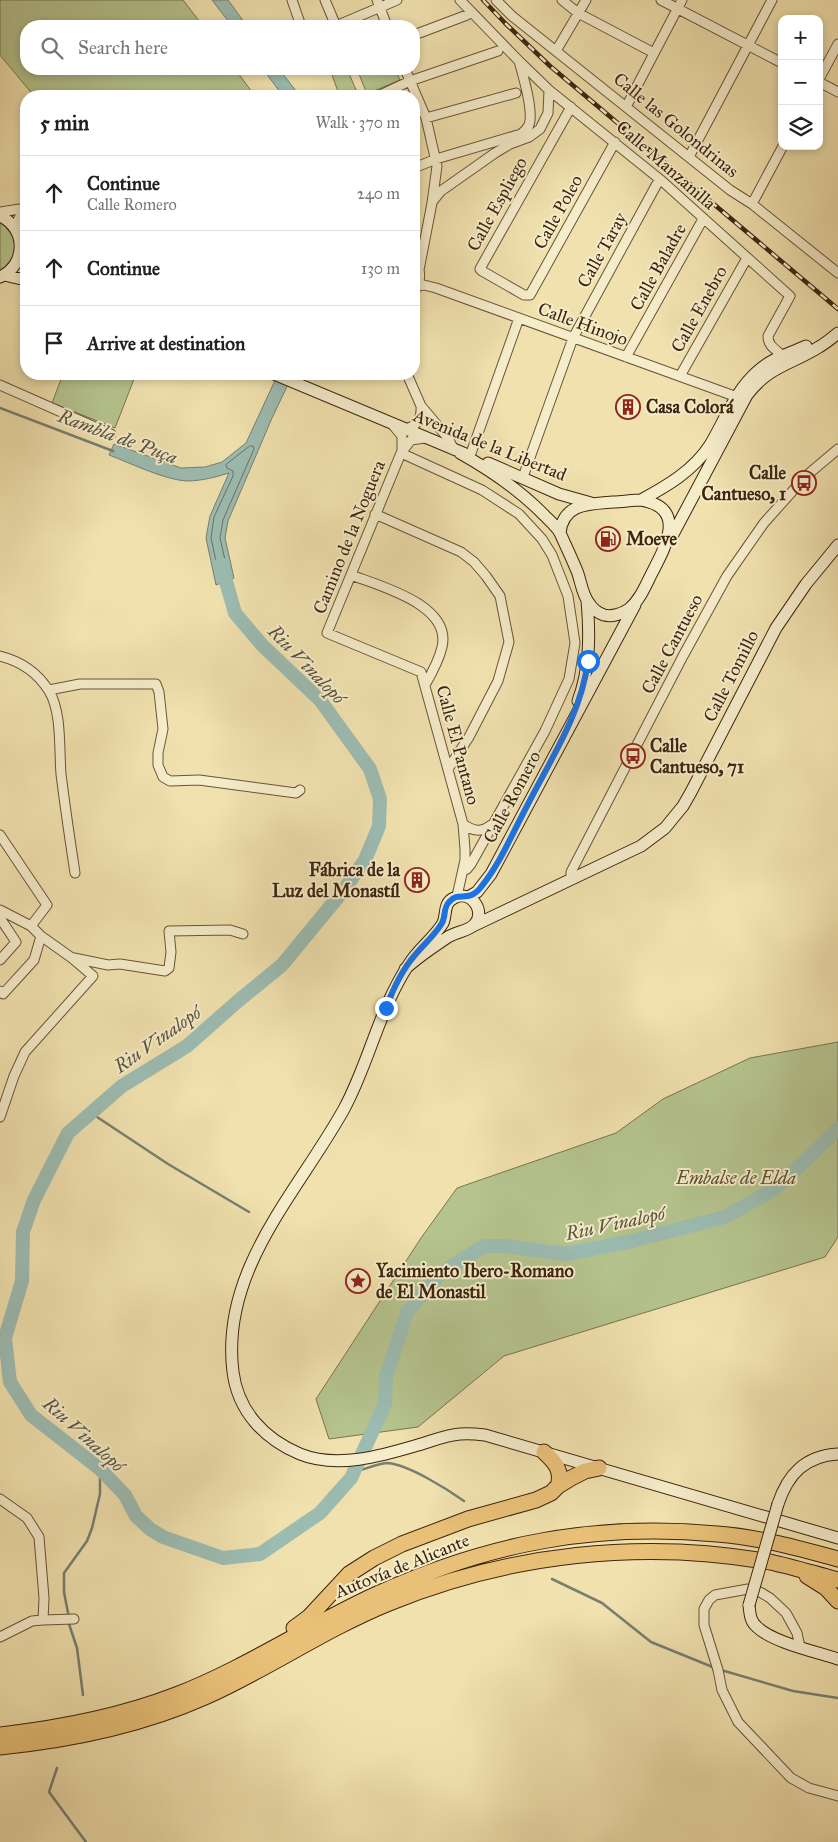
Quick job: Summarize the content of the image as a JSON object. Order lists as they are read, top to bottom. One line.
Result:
{"streets":{"highway":["Autovía de Alicante"],"main road":["Avenida de la Libertad","Calle Tomillo","Calle Romero"],"street":["Calle las Golondrinas","Calle Manzanilla","Calle Espliego","Calle Poleo","Calle Taray","Calle Baladre","Calle Enebro","Calle Hinojo","Camino de la Noguera","Calle Cantueso","Calle El Pantano"]},"crossings":[["Calle Manzanilla","Calle Espliego"],["Calle Manzanilla","Calle Poleo"],["Calle Manzanilla","Calle Taray"],["Calle Manzanilla","Calle Baladre"],["Calle Manzanilla","Calle Enebro"],["Calle Espliego","Calle Poleo"],["Calle Taray","Calle Hinojo"],["Calle Taray","Avenida de la Libertad"],["Calle Baladre","Calle Hinojo"],["Calle Enebro","Calle Hinojo"],["Avenida de la Libertad","Calle Romero"],["Camino de la Noguera","Calle El Pantano"],["Calle Cantueso","Calle Tomillo"],["Calle Tomillo","Calle El Pantano"],["Calle Tomillo","Calle Romero"],["Calle El Pantano","Calle Romero"]],"water":["Rambla de Puça","Riu Vinalopó"],"parks":["Embalse de Elda"],"places":{"building":["Casa Colorá","Fábrica de la Luz del Monastíl"],"bus stop":["Calle Cantueso, 1","Calle Cantueso, 71"],"fuel station":["Moeve"],"place":["Yacimiento Ibero-Romano de El Monastil"]},"page":{"map_buttons":["+","−"],"search":"Search here","heading":["5 min","Walk · 370 m"],"list":[["Continue","Calle Romero","240 m"],["Continue","130 m"],"Arrive at destination"]}}
